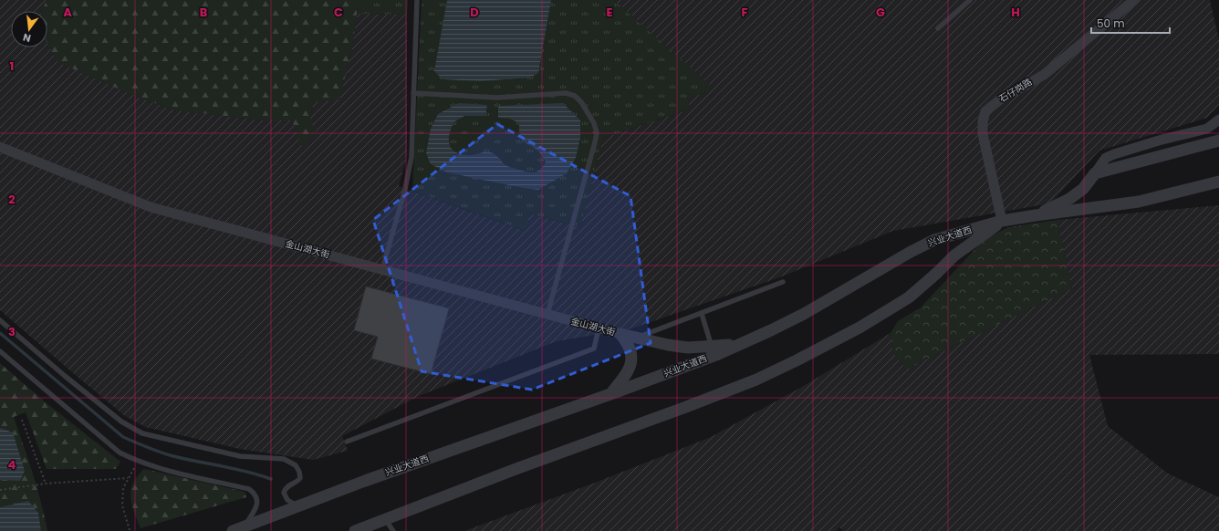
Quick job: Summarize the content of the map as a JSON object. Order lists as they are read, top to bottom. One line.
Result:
{"streets":{"street":["石仔岗路","兴业大道西","金山湖大街"]},"crossings":[["石仔岗路","兴业大道西"]],"scale_bar":"50 m","north":"bottom","grid":{"columns":["A","B","C","D","E","F","G","H"],"rows":["1","2","3","4"]}}
